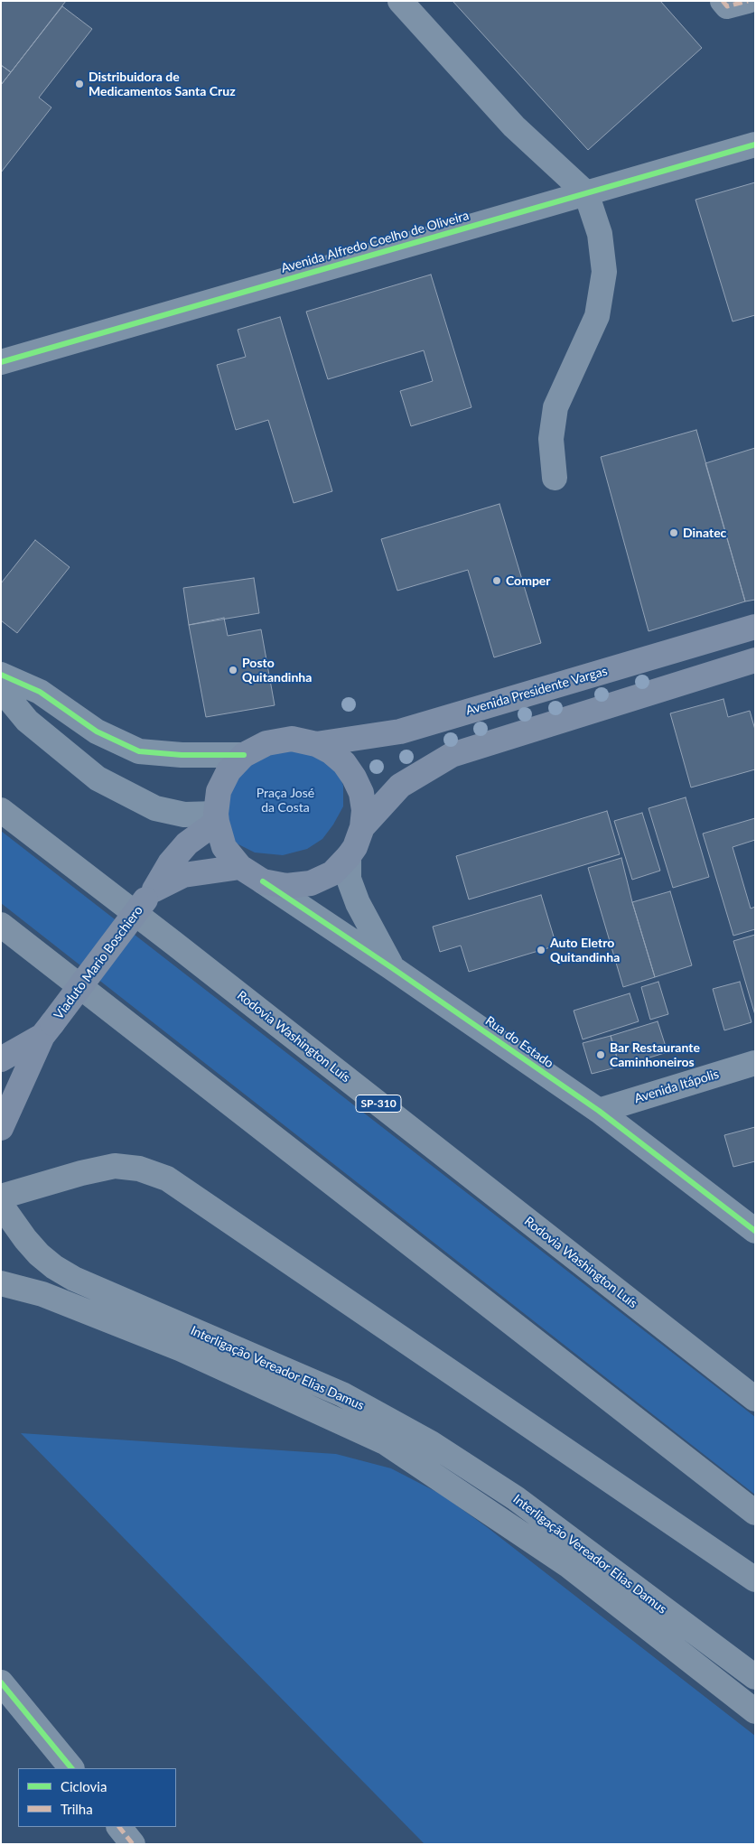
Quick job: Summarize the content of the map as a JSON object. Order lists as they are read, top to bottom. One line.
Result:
{"streets":{"highway":["Rodovia Washington Luís","SP-310","Interligação Vereador Elias Damus"],"main road":["Avenida Presidente Vargas","Viaduto Mario Boschiero"],"street":["Avenida Alfredo Coelho de Oliveira","Rua do Estado","Avenida Itápolis"]},"crossings":[["Avenida Presidente Vargas","Viaduto Mario Boschiero"],["Avenida Presidente Vargas","Rua do Estado"],["Viaduto Mario Boschiero","Rua do Estado"],["Rua do Estado","Avenida Itápolis"]],"parks":["Praça José da Costa"],"places":["Distribuidora de Medicamentos Santa Cruz","Dinatec","Comper","Posto Quitandinha","Auto Eletro Quitandinha","Bar Restaurante Caminhoneiros"],"legend":["Ciclovia","Trilha"]}
